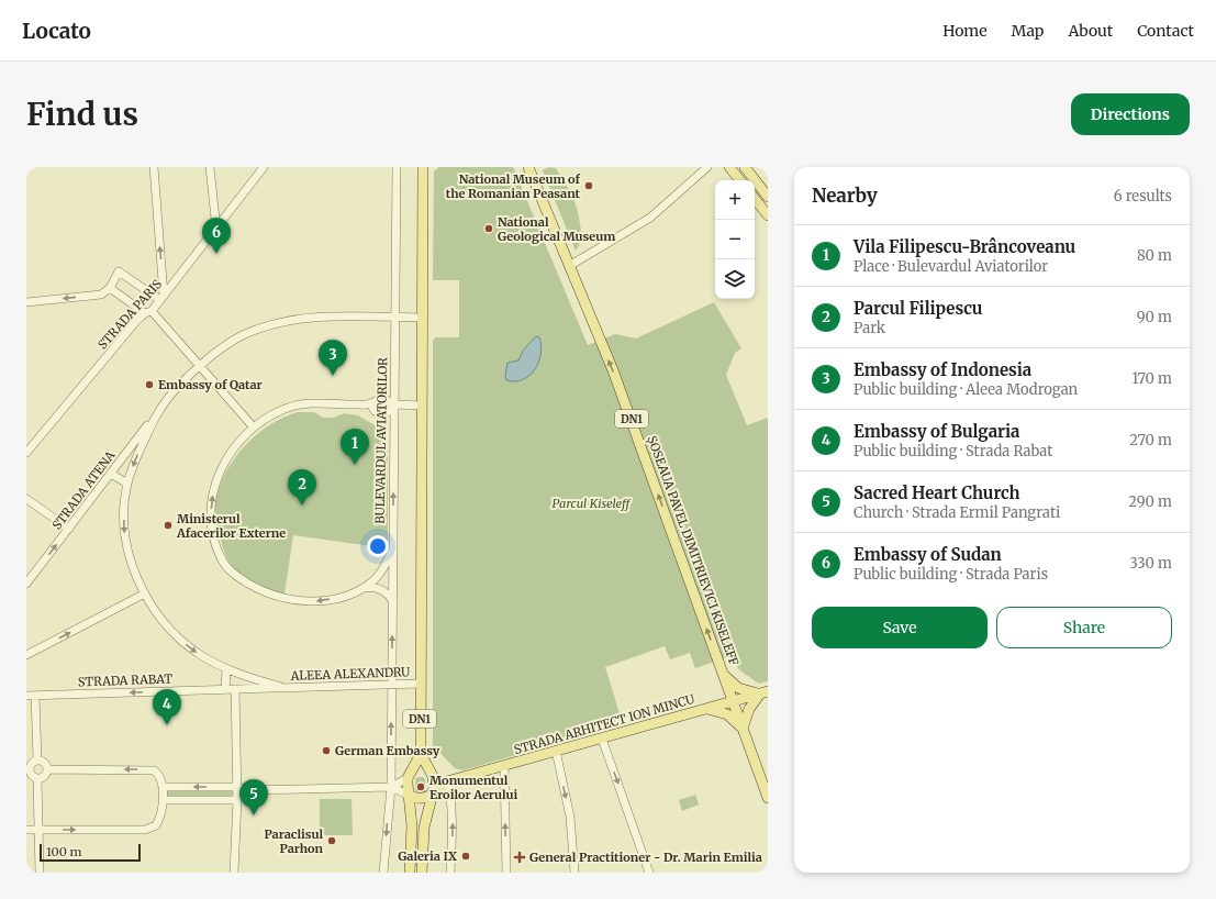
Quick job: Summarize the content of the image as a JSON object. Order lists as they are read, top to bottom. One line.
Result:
{"streets":{"main road":["DN1","ȘOSEAUA PAVEL DIMITRIEVICI KISELEFF","STRADA ARHITECT ION MINCU"],"street":["STRADA PARIS","BULEVARDUL AVIATORILOR","STRADA ATENA","ALEEA ALEXANDRU","STRADA RABAT"]},"crossings":[["DN1","ALEEA ALEXANDRU"],["DN1","STRADA ARHITECT ION MINCU"],["BULEVARDUL AVIATORILOR","ALEEA ALEXANDRU"],["ȘOSEAUA PAVEL DIMITRIEVICI KISELEFF","STRADA ARHITECT ION MINCU"],["ALEEA ALEXANDRU","STRADA RABAT"]],"one_way":["ȘOSEAUA PAVEL DIMITRIEVICI KISELEFF","STRADA RABAT"],"parks":["Parcul Kiseleff"],"places":{"other":["National Museum of the Romanian Peasant","National Geological Museum","Embassy of Qatar","Ministerul Afacerilor Externe","German Embassy","Monumentul Eroilor Aerului","Paraclisul Parhon","Galeria IX"],"health":["General Practitioner - Dr. Marin Emilia"]},"scale_bar":"100 m","page":{"header":"Locato","nav":["Home","Map","About","Contact"],"buttons":["Directions",["Save","Share"]],"title":"Find us","heading":["Nearby","6 results"],"map_buttons":["+","−"],"pins":["6","3","1","2","4","5"],"list":[{"mark":"1","name":"Vila Filipescu-Brâncoveanu","note":"Place · Bulevardul Aviatorilor","value":"80 m"},{"mark":"2","name":"Parcul Filipescu","note":"Park","value":"90 m"},{"mark":"3","name":"Embassy of Indonesia","note":"Public building · Aleea Modrogan","value":"170 m"},{"mark":"4","name":"Embassy of Bulgaria","note":"Public building · Strada Rabat","value":"270 m"},{"mark":"5","name":"Sacred Heart Church","note":"Church · Strada Ermil Pangrati","value":"290 m"},{"mark":"6","name":"Embassy of Sudan","note":"Public building · Strada Paris","value":"330 m"}],"scale":"100 m"}}
